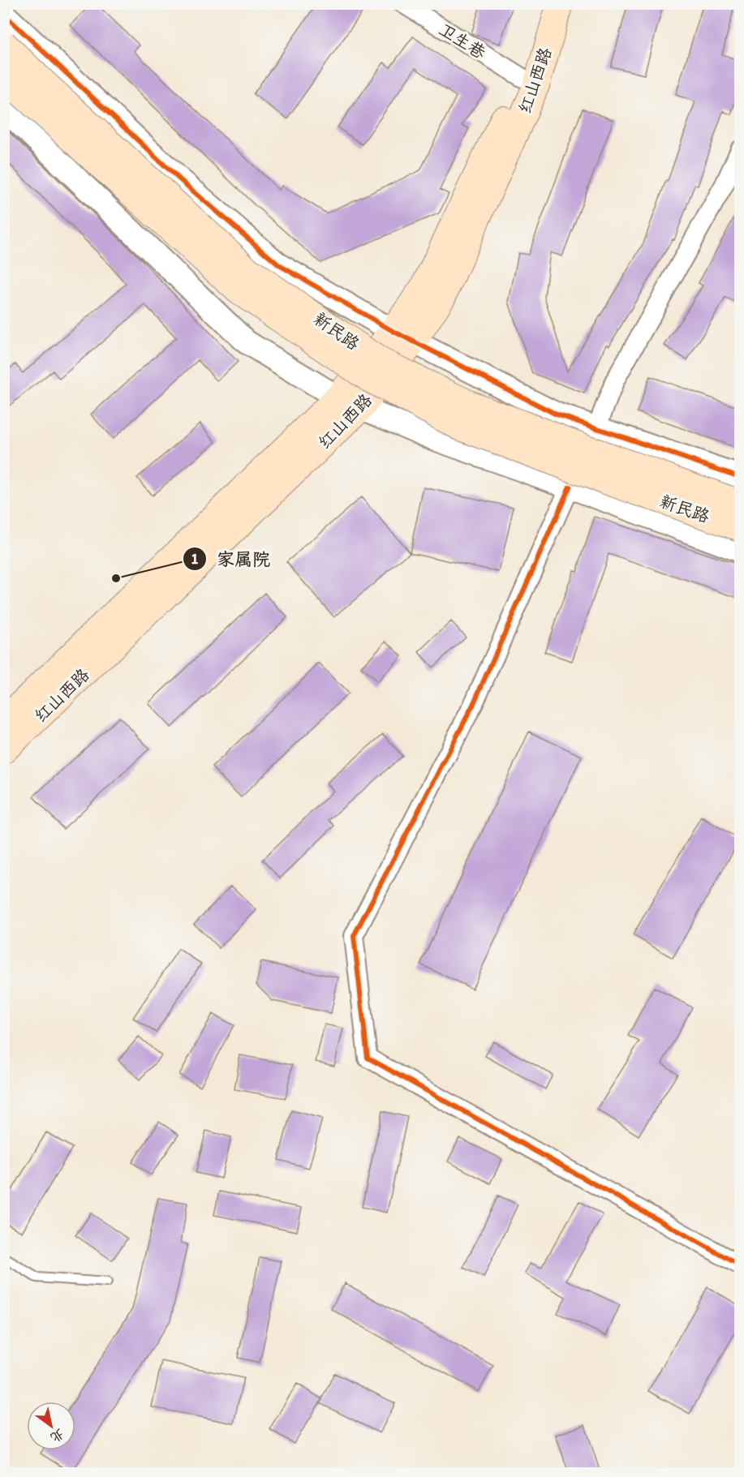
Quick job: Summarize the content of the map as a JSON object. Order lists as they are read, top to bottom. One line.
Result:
{"streets":{"main road":["红山西路","新民路"],"street":["卫生巷"]},"crossings":[["卫生巷","红山西路"]],"places":["家属院"],"north":"bottom right"}
